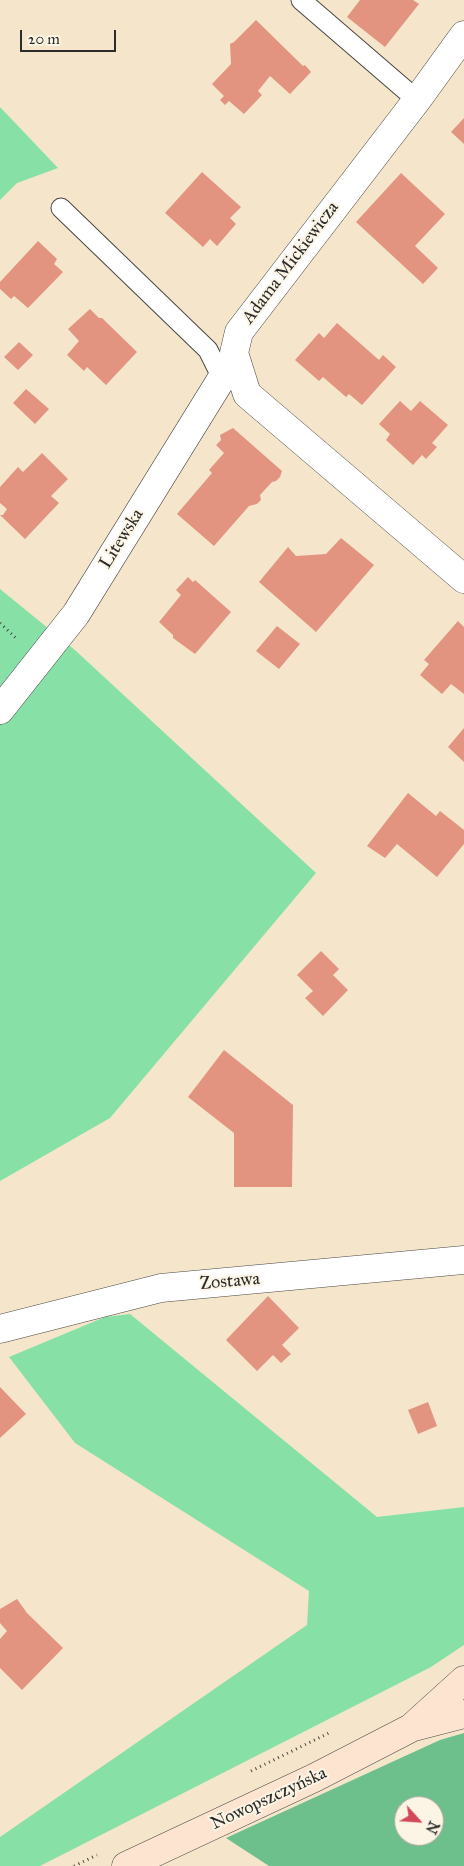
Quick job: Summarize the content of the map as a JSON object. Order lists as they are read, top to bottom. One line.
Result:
{"streets":{"main road":["Nowopszczyńska"],"street":["Adama Mickiewicza","Litewska","Zostawa"]},"crossings":[["Adama Mickiewicza","Litewska"]],"scale_bar":"20 m","north":"bottom right"}
